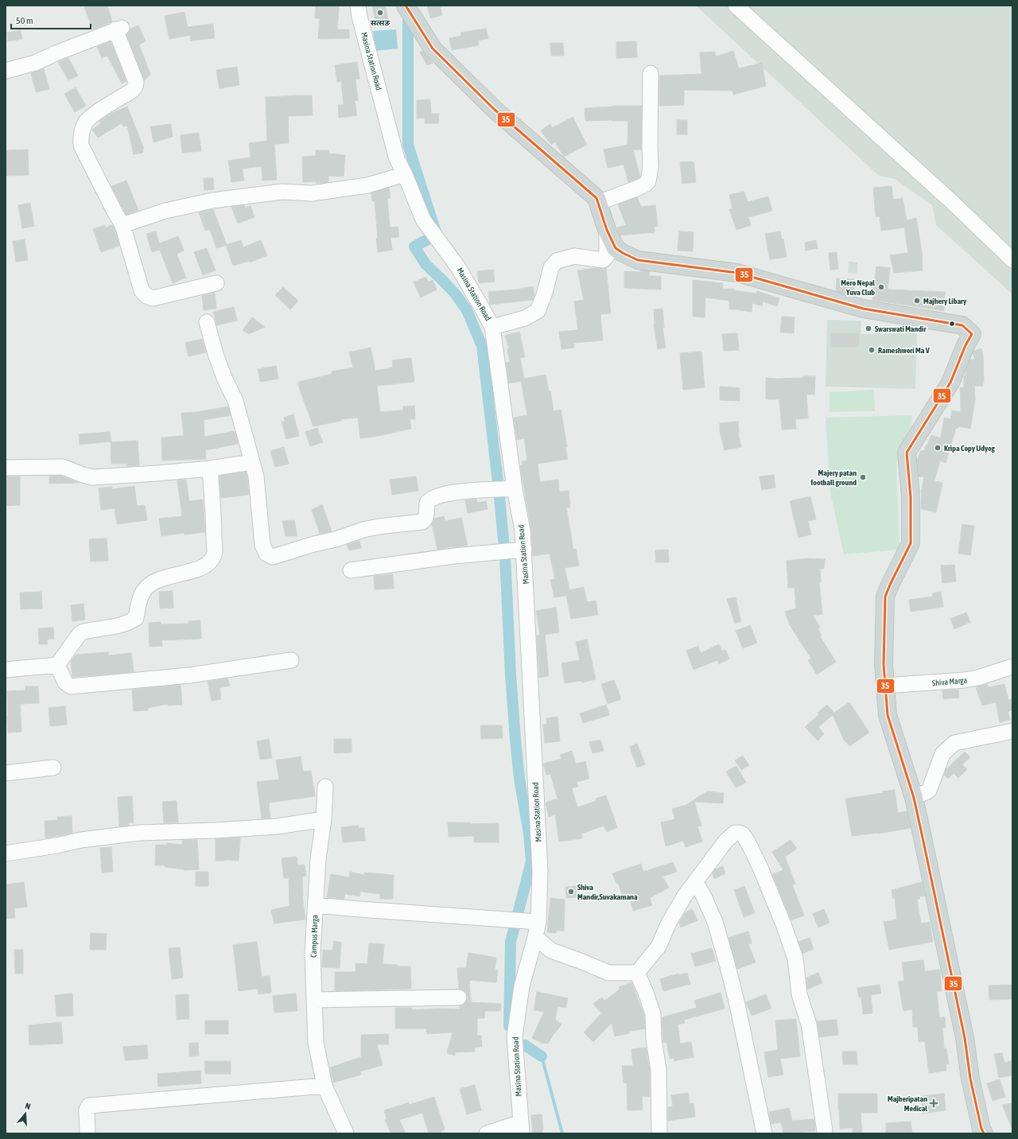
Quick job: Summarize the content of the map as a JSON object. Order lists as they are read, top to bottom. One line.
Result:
{"streets":{"street":["Masina Station Road","Shiva Marga","Campus Marga"]},"places":{"other":["सत्सङ","Mero Nepal Yuva Club","Majhery Libary","Swarswati Mandir","Rameshwori Ma V","Kripa Copy Udyog","Majery patan football ground","Shiva Mandir,Suvakamana"],"health":["Majheripatan Medical"]},"lines":["transit line 35"],"scale_bar":"50 m","north":"top"}
